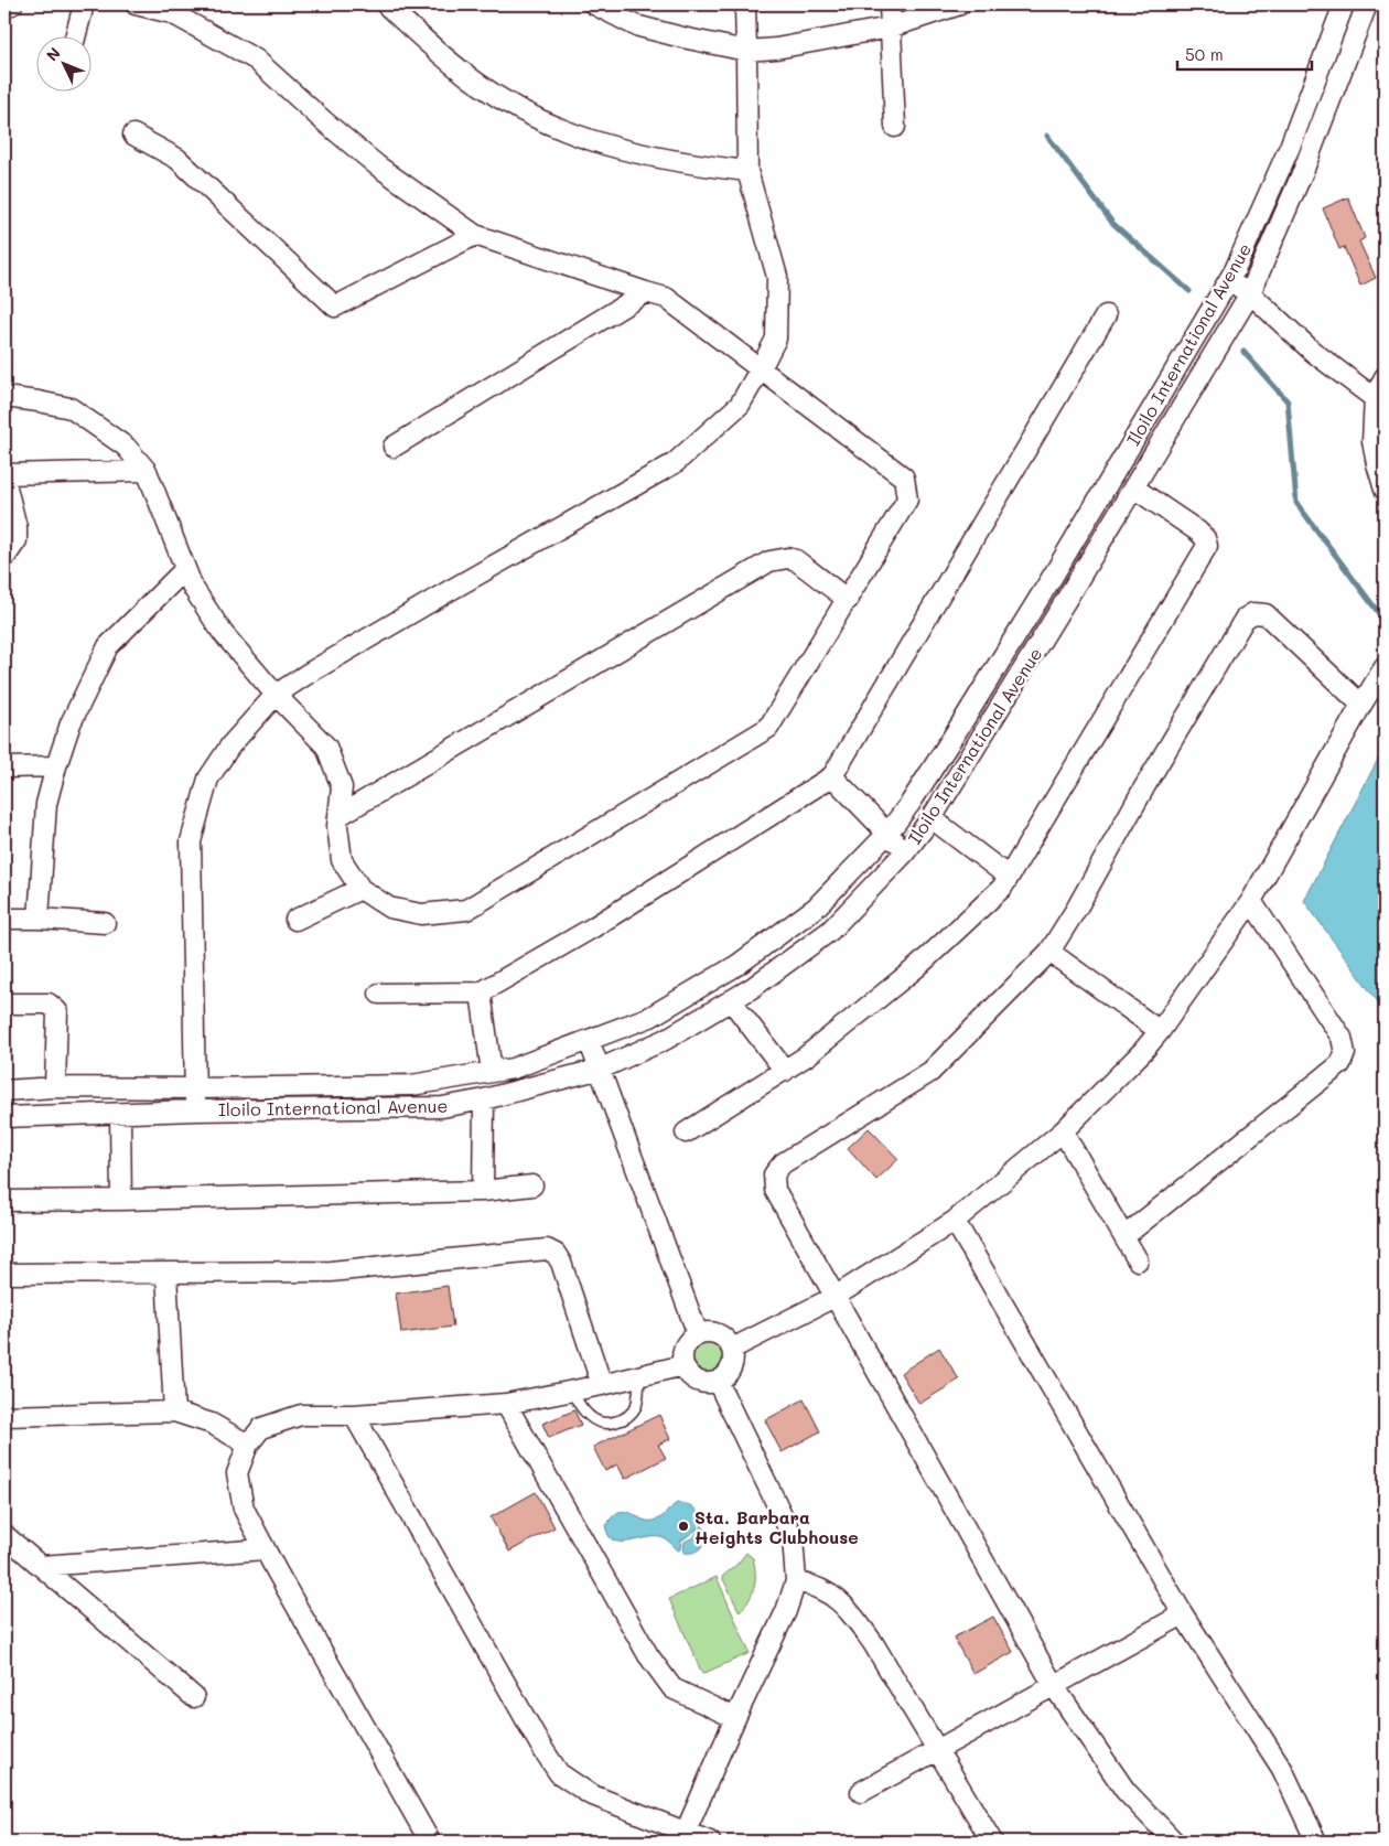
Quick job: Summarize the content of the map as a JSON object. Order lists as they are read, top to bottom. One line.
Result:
{"streets":{"street":["Iloilo International Avenue"]},"places":["Sta. Barbara Heights Clubhouse"],"scale_bar":"50 m","north":"top left"}
